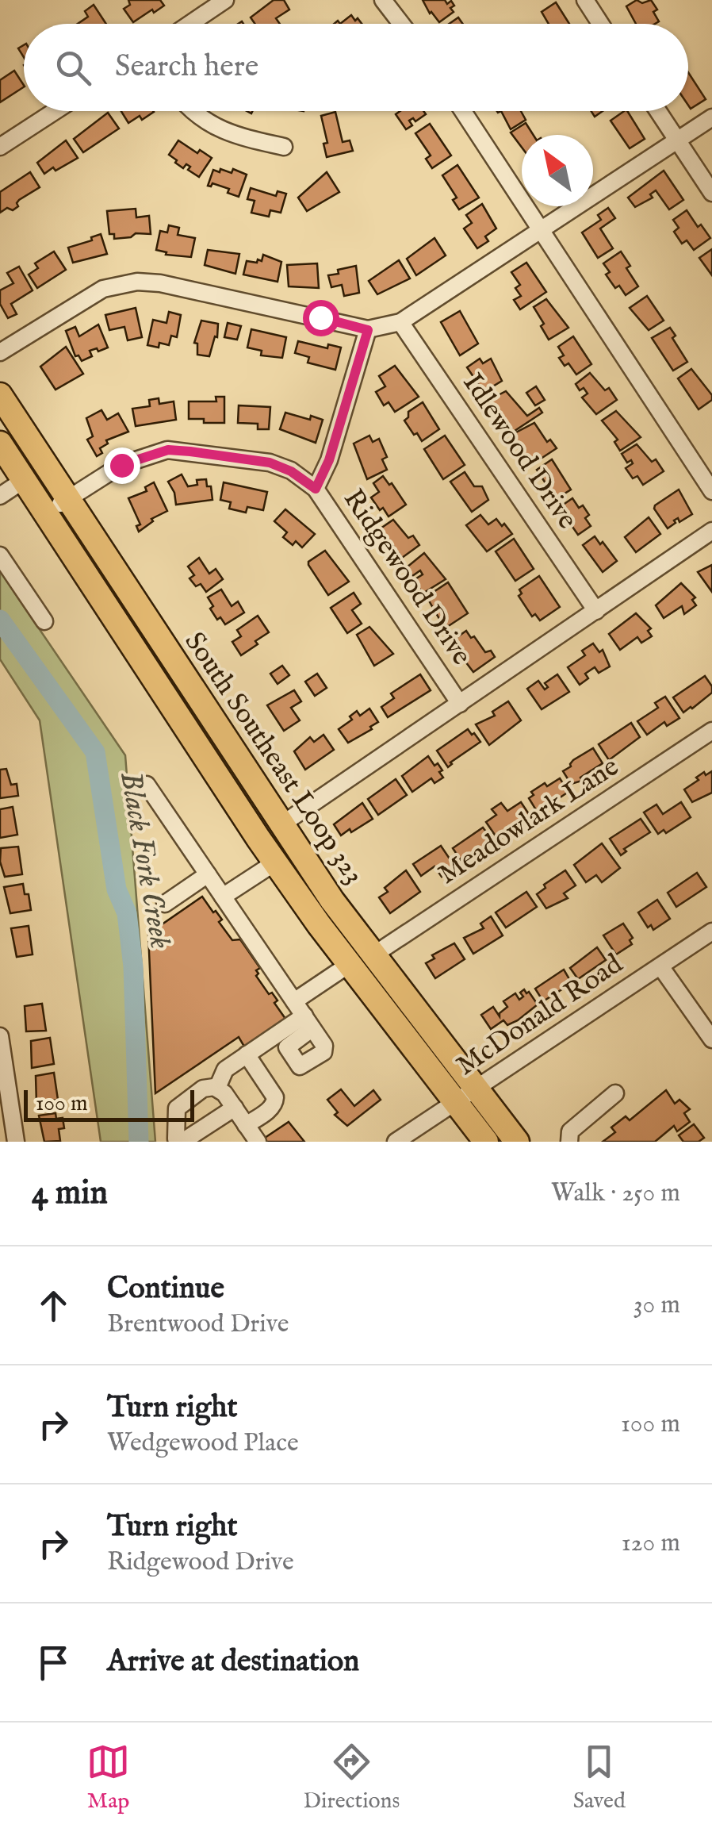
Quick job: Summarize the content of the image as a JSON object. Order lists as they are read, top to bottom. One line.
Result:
{"streets":{"highway":["South Southeast Loop 323"],"street":["Idlewood Drive","Ridgewood Drive","Meadowlark Lane","McDonald Road"]},"crossings":[["Ridgewood Drive","South Southeast Loop 323"],["South Southeast Loop 323","Meadowlark Lane"],["South Southeast Loop 323","McDonald Road"]],"water":["Black Fork Creek"],"scale_bar":"100 m","north":"top left","page":{"search":"Search here","scale":"100 m","heading":["4 min","Walk · 250 m"],"list":[["Continue","Brentwood Drive","30 m"],["Turn right","Wedgewood Place","100 m"],["Turn right","Ridgewood Drive","120 m"],"Arrive at destination"],"nav":["Map","Directions","Saved"]}}
